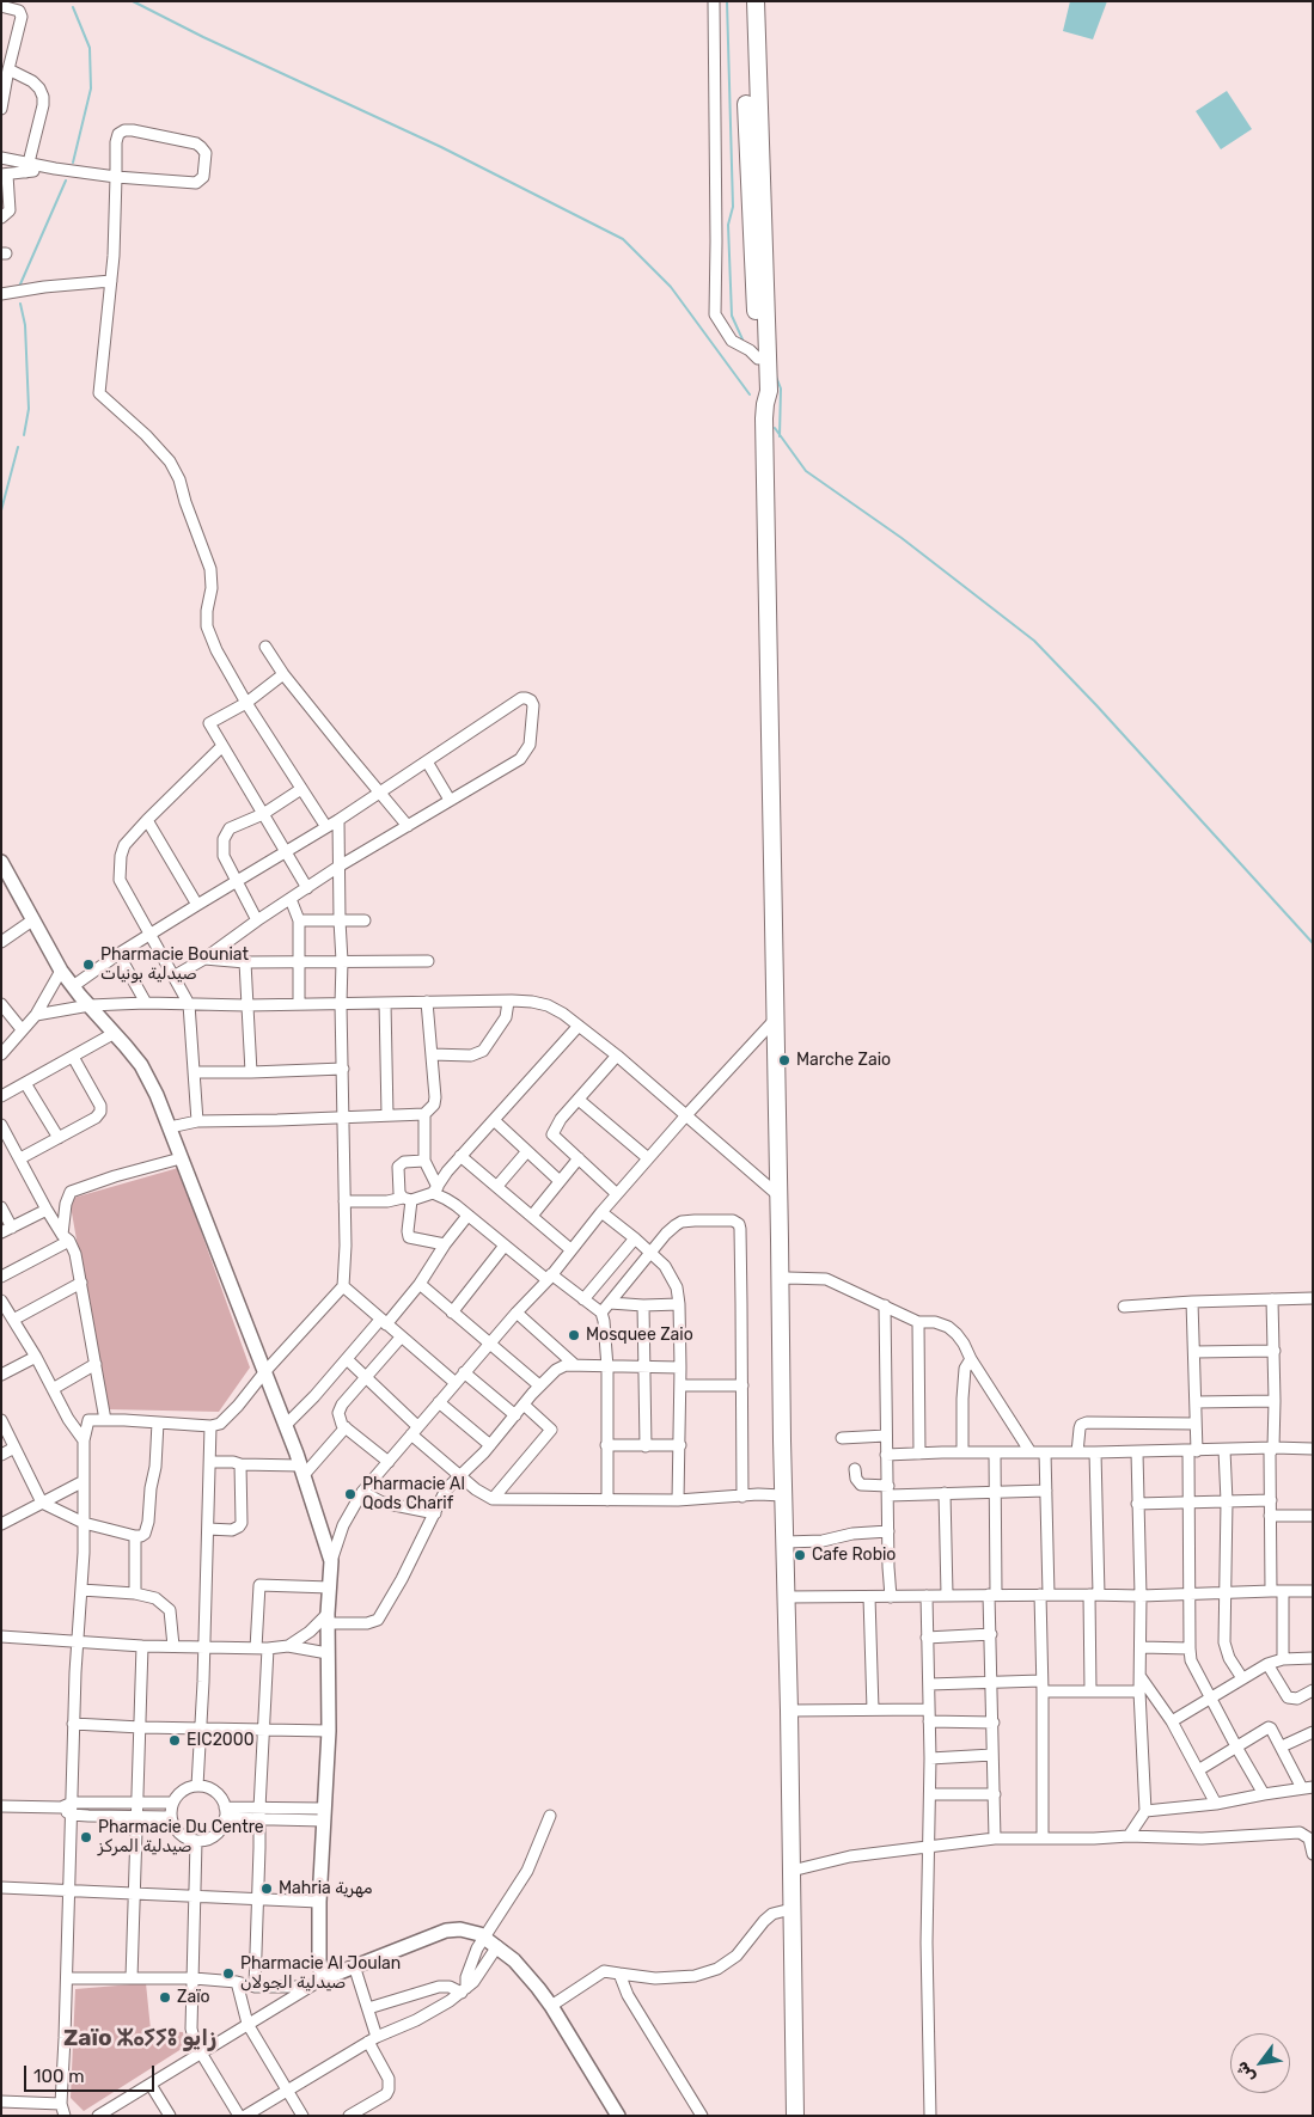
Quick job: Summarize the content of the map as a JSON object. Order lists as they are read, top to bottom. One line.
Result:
{"districts":["Zaïo ⵣⴰⵢⵢⵓ زايو"],"places":["Pharmacie Bouniat صيدلية بونيات","Marche Zaio","Mosquee Zaio","Pharmacie Al Qods Charif","Cafe Robio","EIC2000","Pharmacie Du Centre صيدلية المركز","Mahria مهرية","Pharmacie Al Joulan صيدلية الجولان","Zaïo"],"scale_bar":"100 m","north":"bottom left"}
